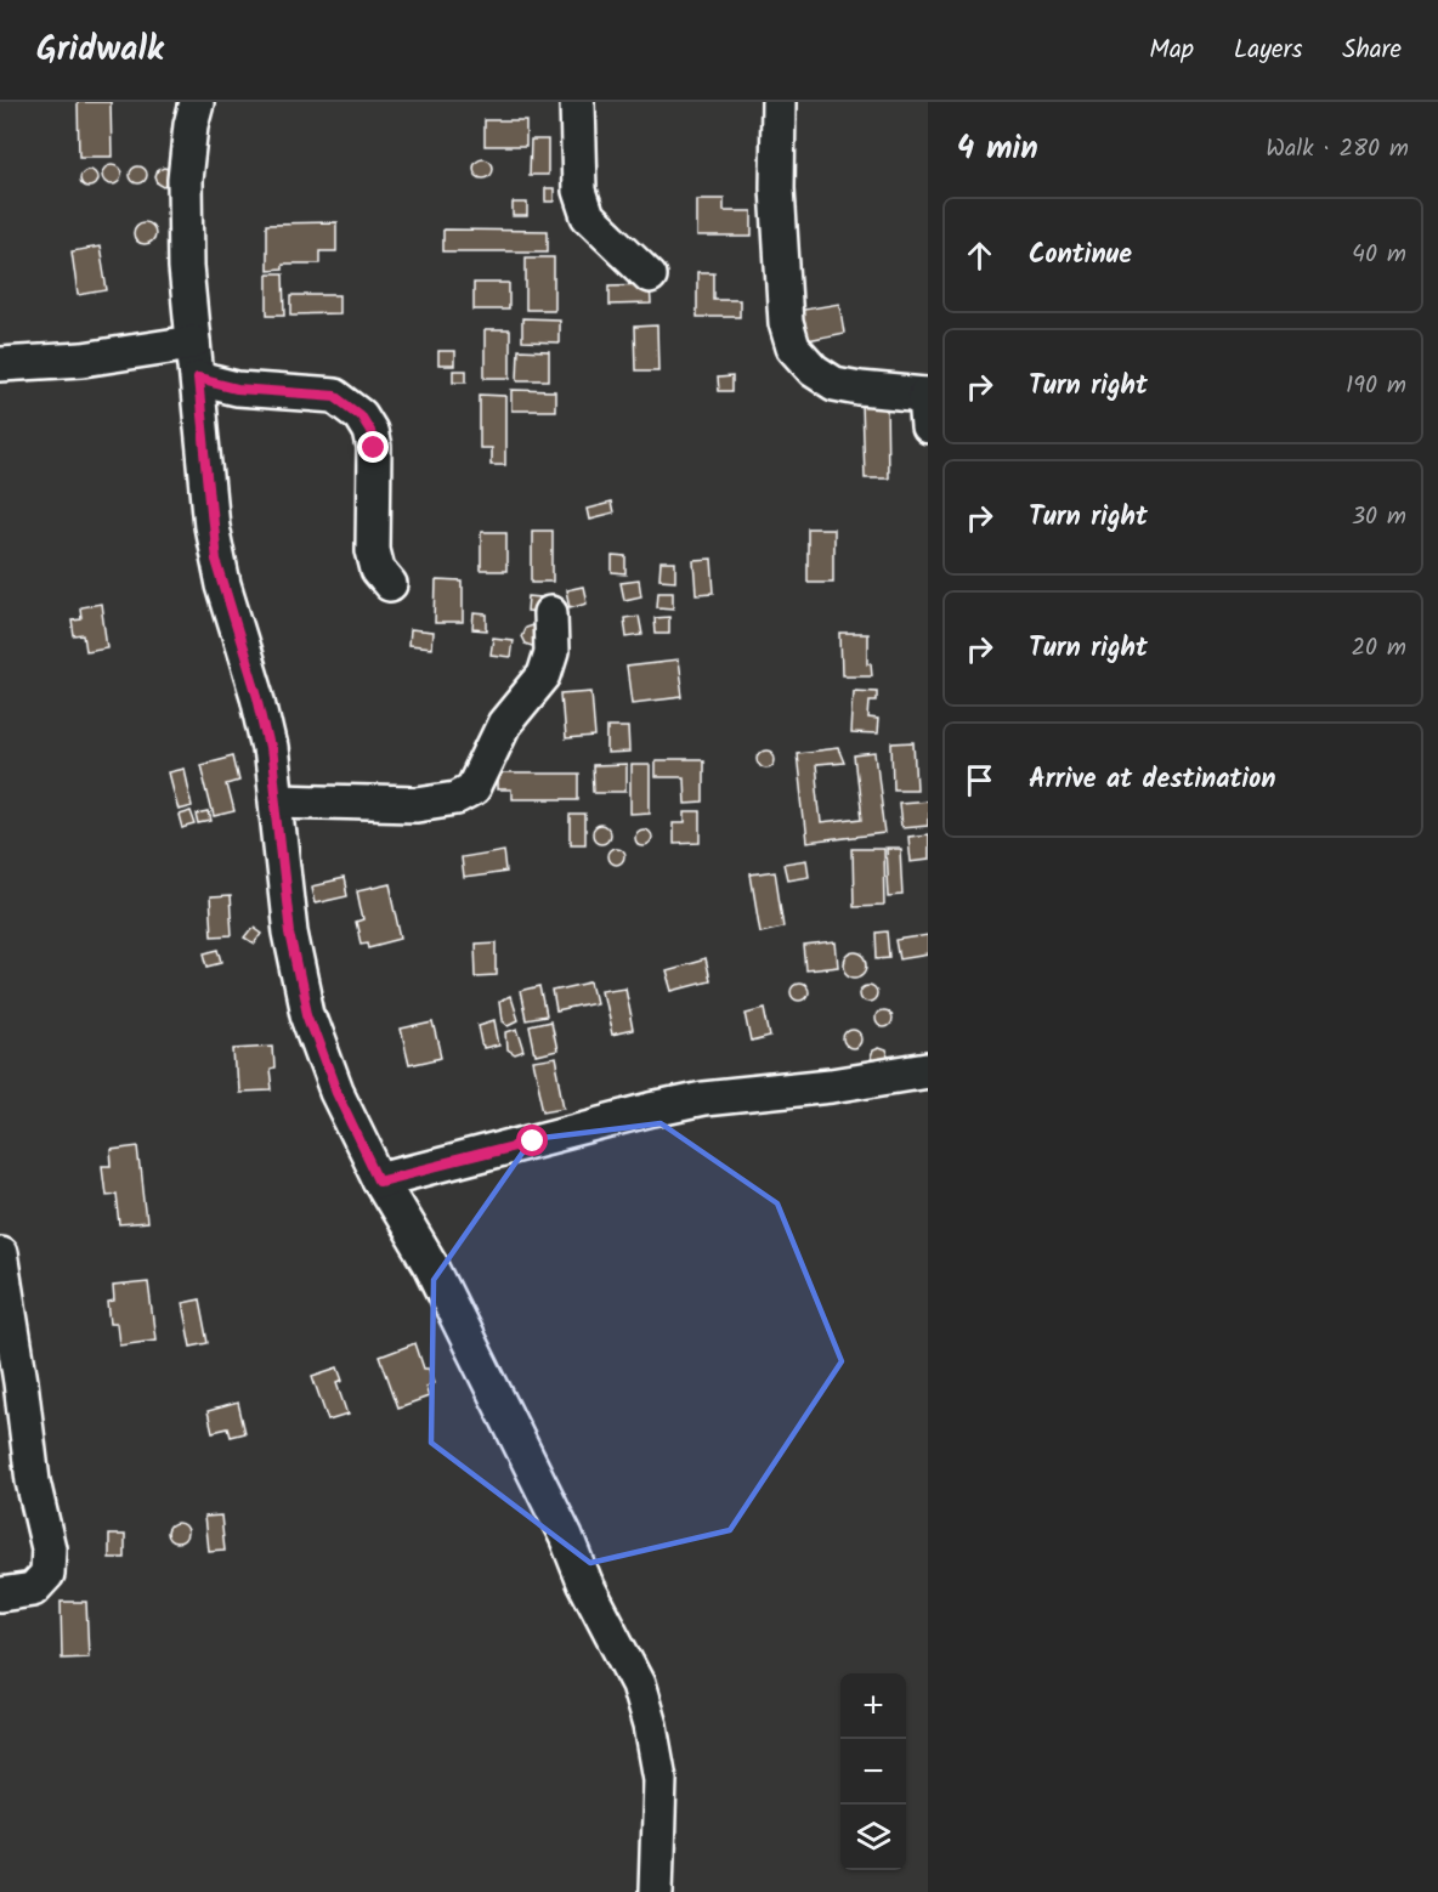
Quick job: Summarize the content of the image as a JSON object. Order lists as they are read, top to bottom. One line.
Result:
{"page":{"header":"Gridwalk","nav":["Map","Layers","Share"],"heading":["4 min","Walk · 280 m"],"list":[["Continue","40 m"],["Turn right","190 m"],["Turn right","30 m"],["Turn right","20 m"],"Arrive at destination"],"map_buttons":["+","−"]}}
